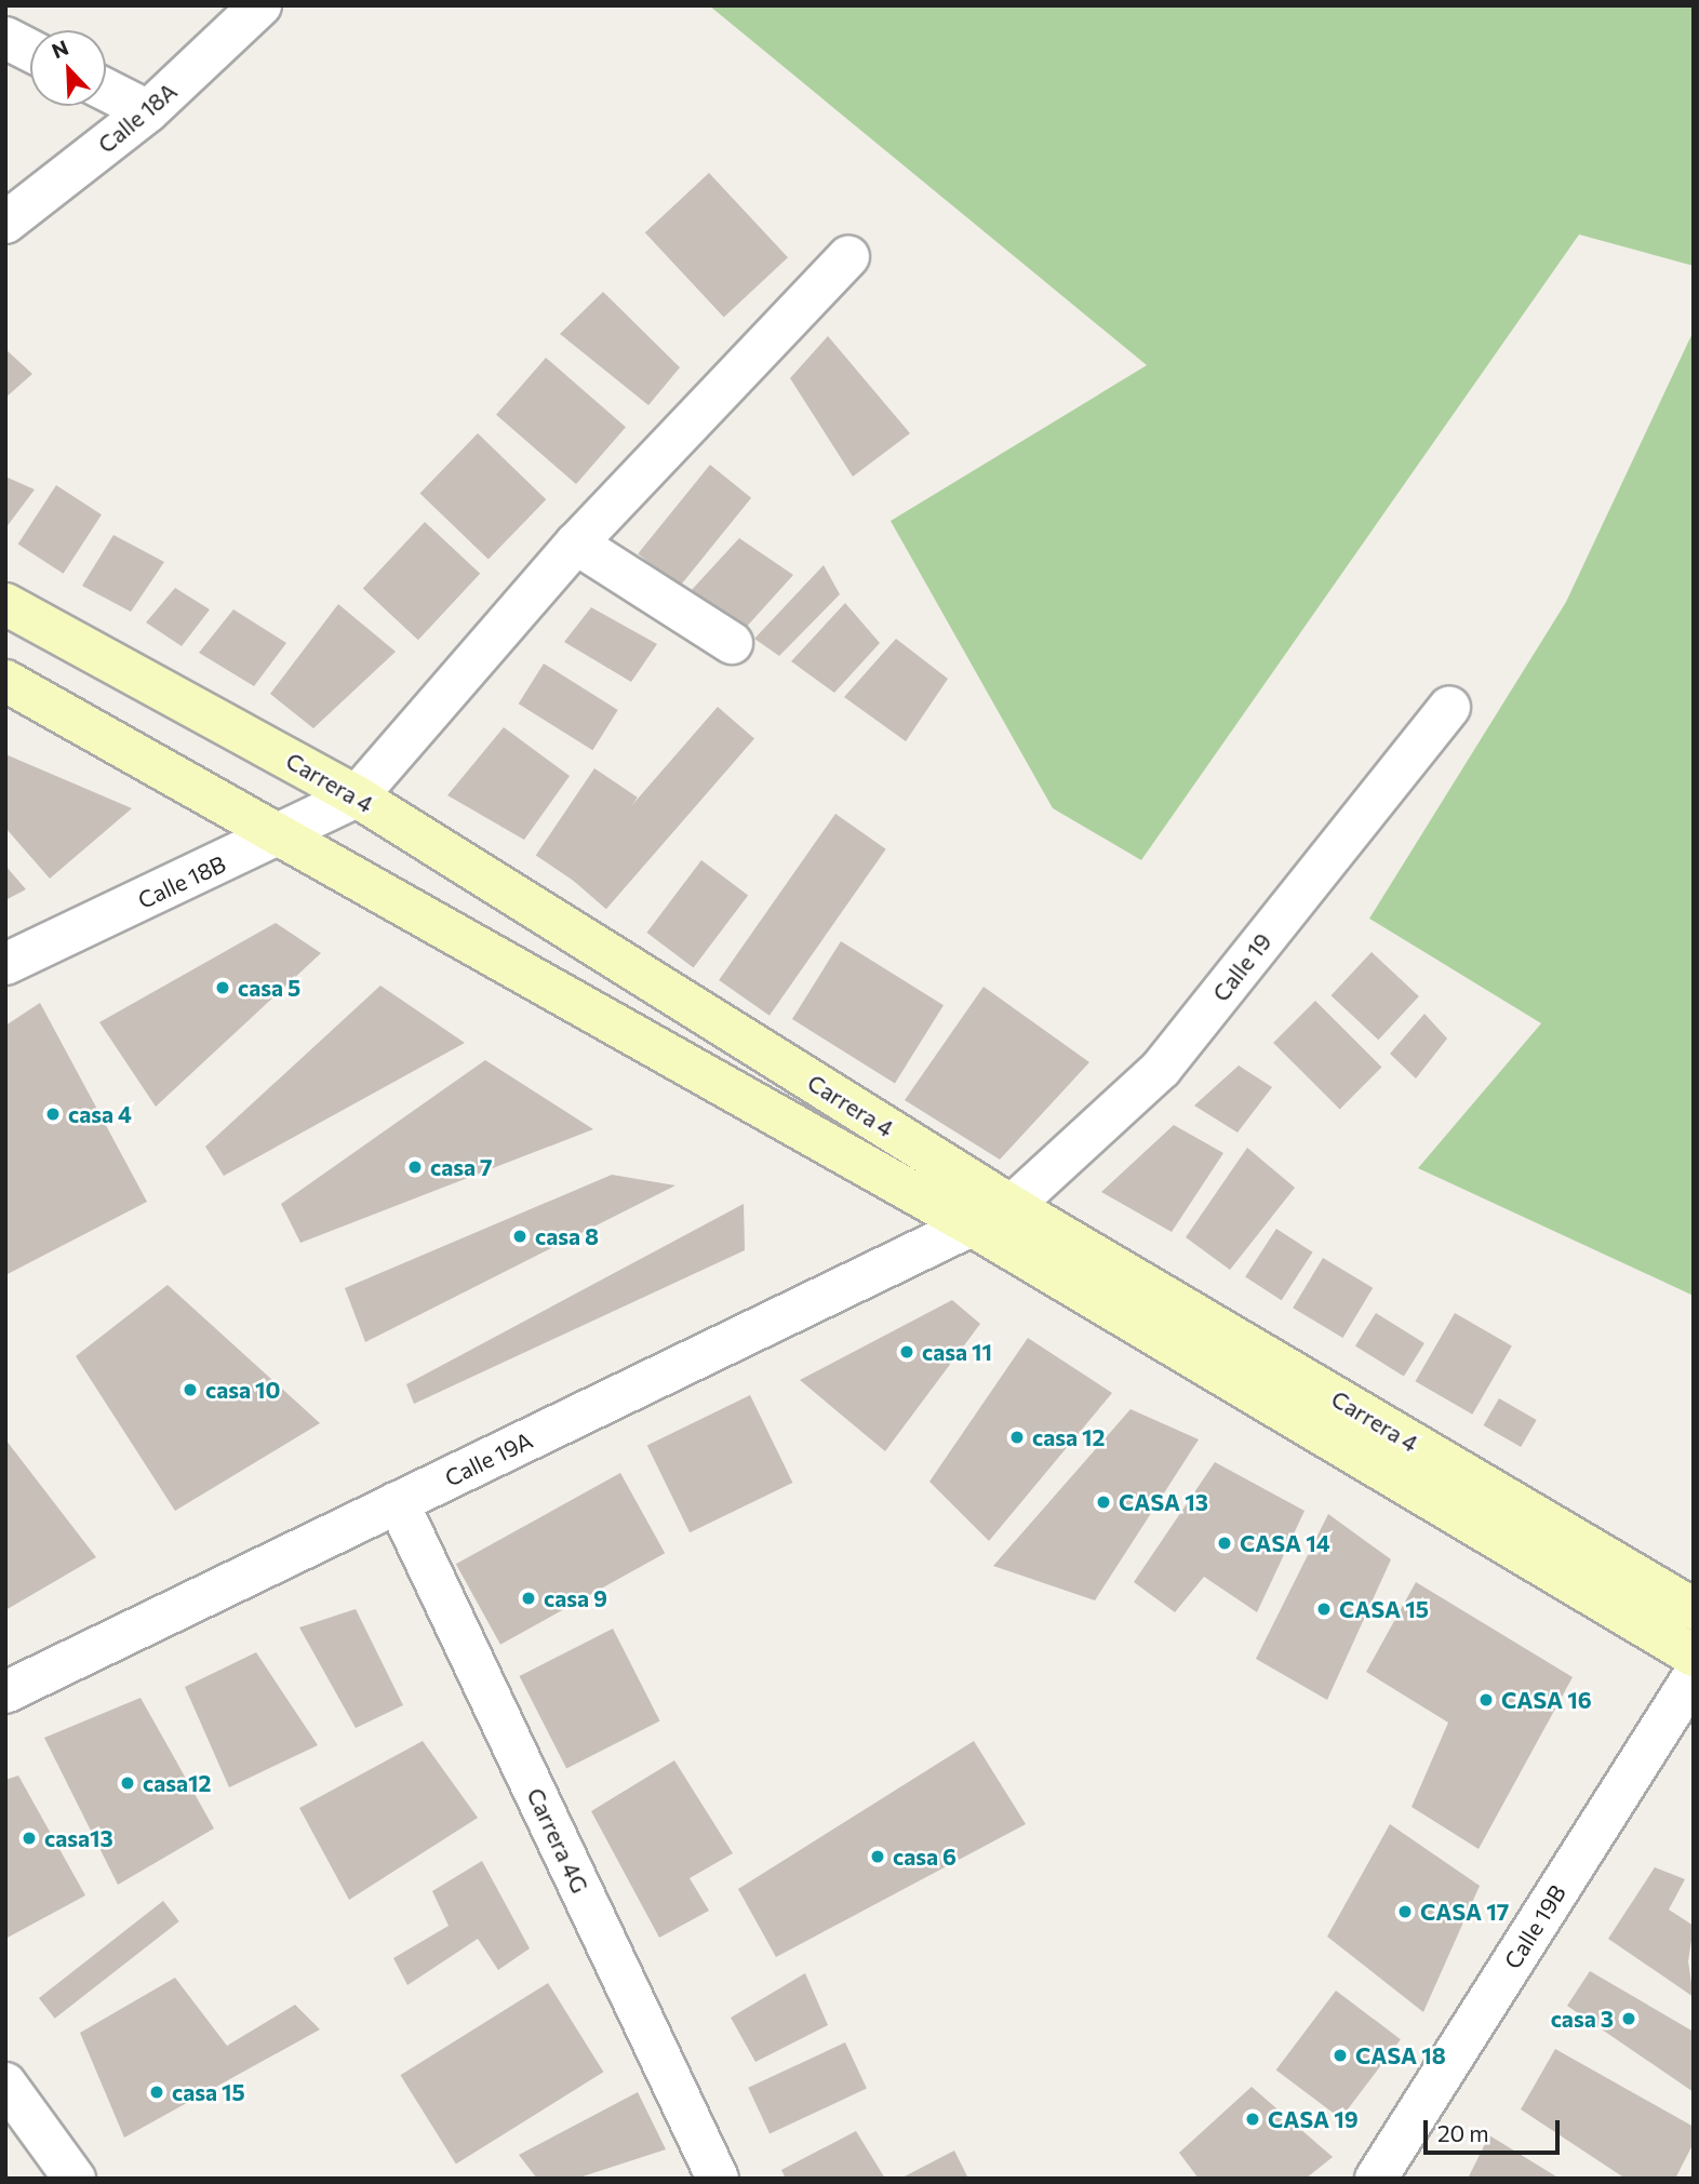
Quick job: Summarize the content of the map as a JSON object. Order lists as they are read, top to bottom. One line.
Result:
{"streets":{"main road":["Carrera 4"],"street":["Calle 18A","Calle 18B","Calle 19","Calle 19A","Carrera 4G","Calle 19B"]},"crossings":[["Carrera 4","Calle 18B"],["Carrera 4","Calle 19"],["Carrera 4","Calle 19A"],["Calle 19","Calle 19A"],["Calle 19A","Carrera 4G"]],"places":["casa 5","casa 4","casa 7","casa 8","casa 11","casa 10","casa 12","CASA 13","CASA 14","casa 9","CASA 15","CASA 16","casa12","casa13","casa 6","CASA 17","casa 3","CASA 18","casa 15","CASA 19"],"scale_bar":"20 m","north":"top left"}
